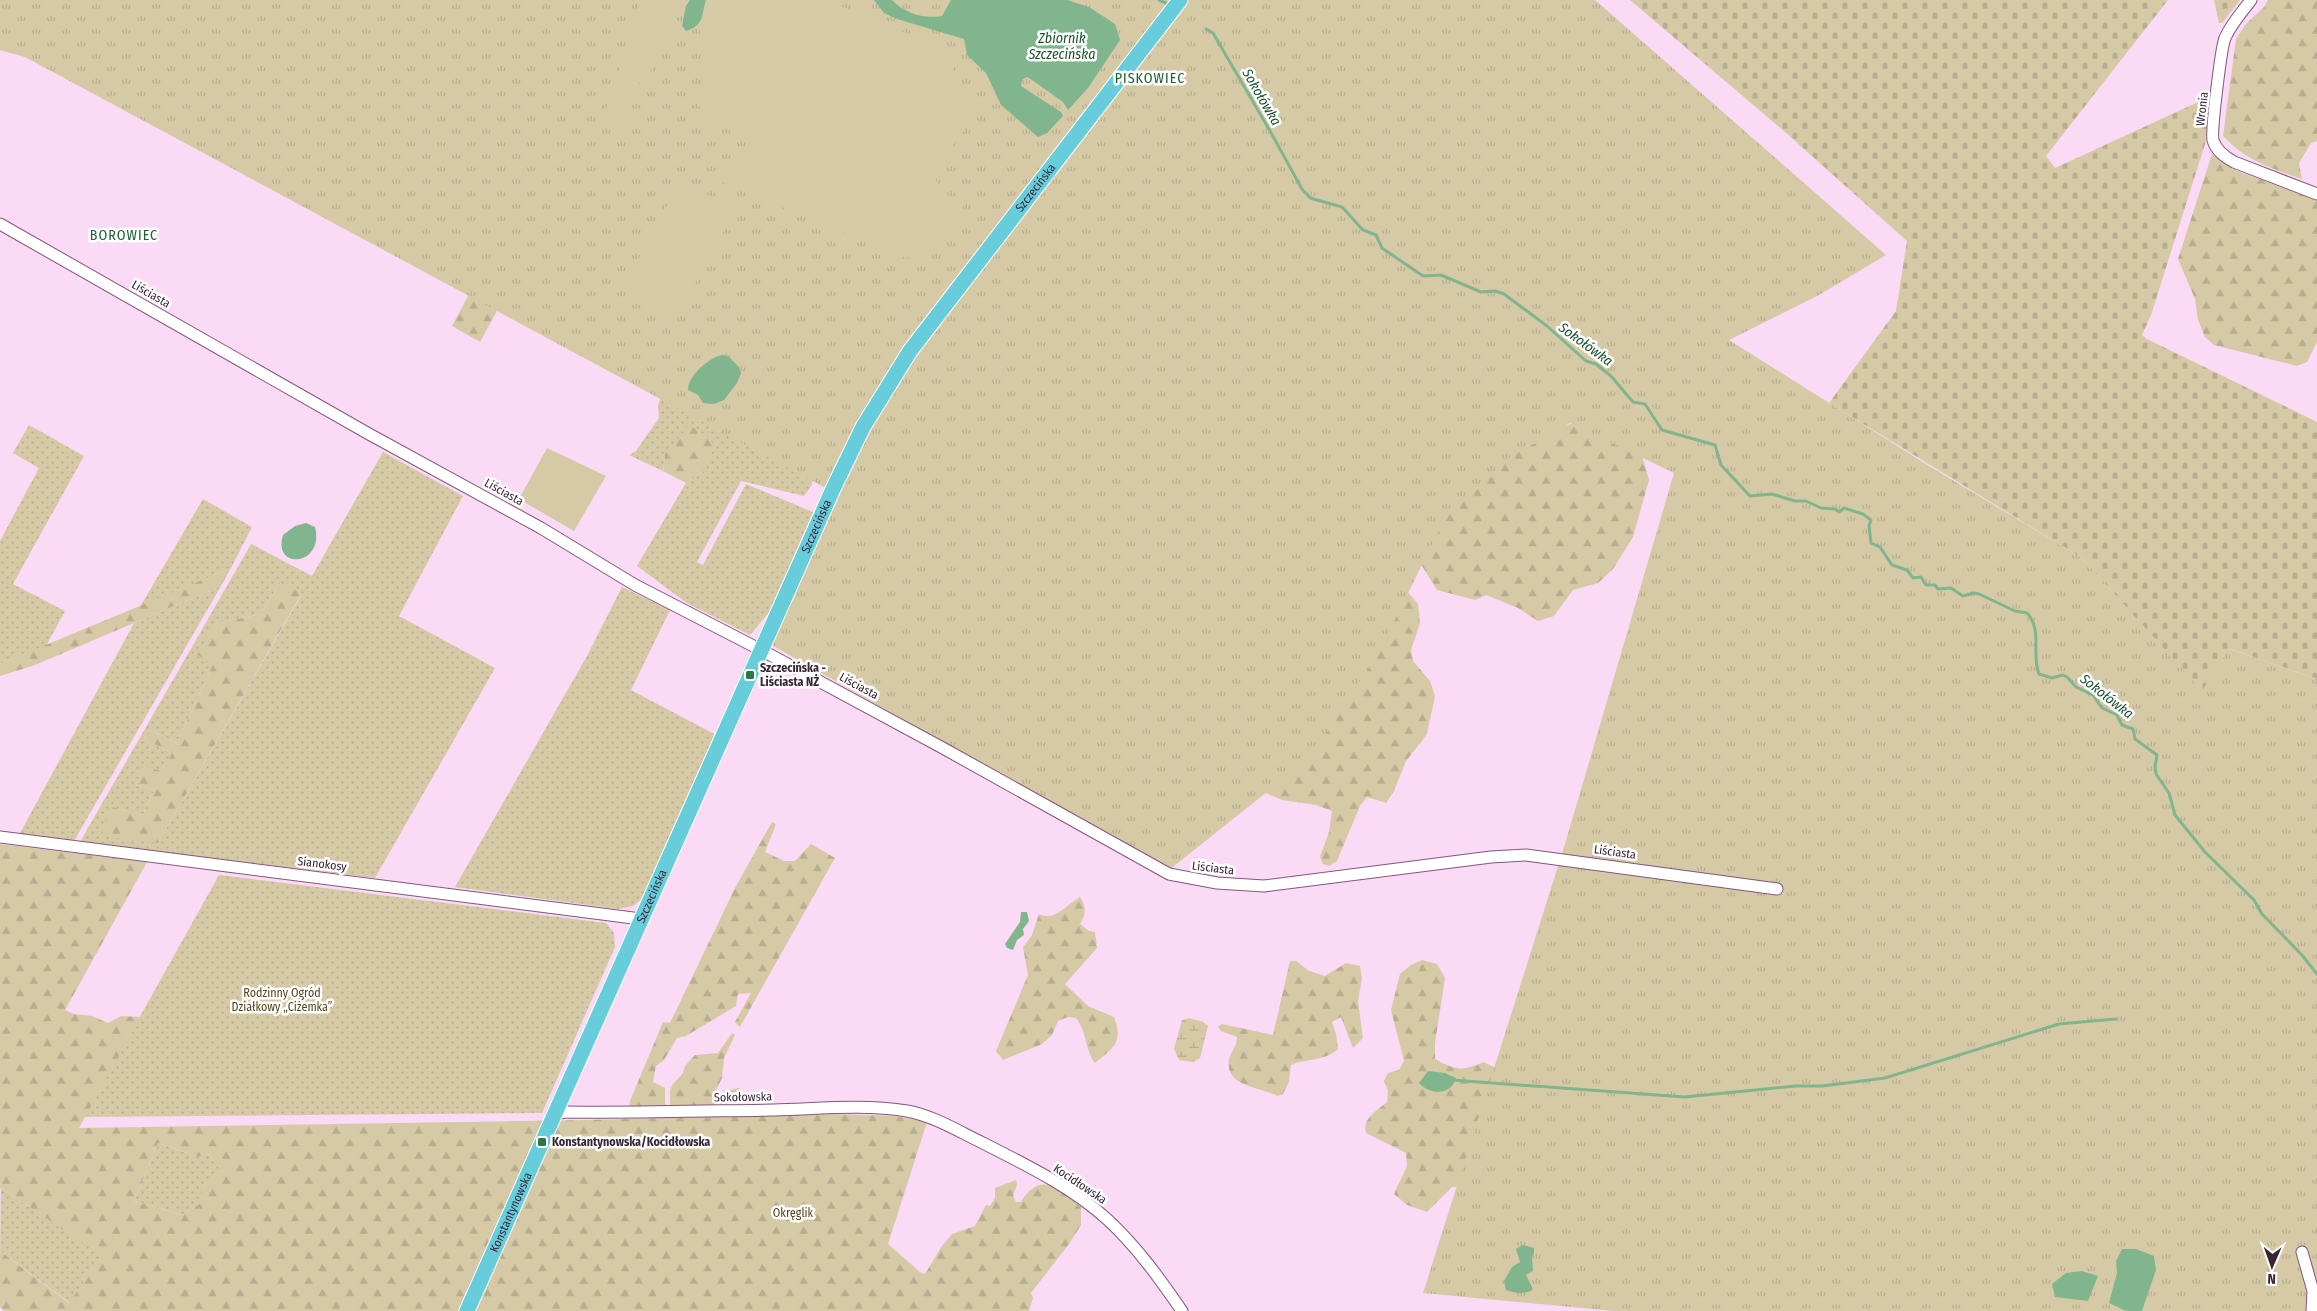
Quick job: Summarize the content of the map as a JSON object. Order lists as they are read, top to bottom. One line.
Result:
{"streets":{"main road":["Szczecińska","Konstantynowska"],"street":["Wronia","Liściasta","Sianokosy","Sokołowska","Kocidłowska"]},"crossings":[["Szczecińska","Liściasta"],["Szczecińska","Sianokosy"],["Szczecińska","Sokołowska"],["Szczecińska","Konstantynowska"],["Sokołowska","Kocidłowska"],["Sokołowska","Konstantynowska"]],"districts":["PISKOWIEC","BOROWIEC"],"water":["Zbiornik Szczecińska","Sokołówka"],"parks":["Rodzinny Ogród Działkowy „Ciżemka”","Okręglik"],"places":{"transit":["Szczecińska - Liściasta NŻ","Konstantynowska/Kocidłowska"]},"north":"bottom"}
